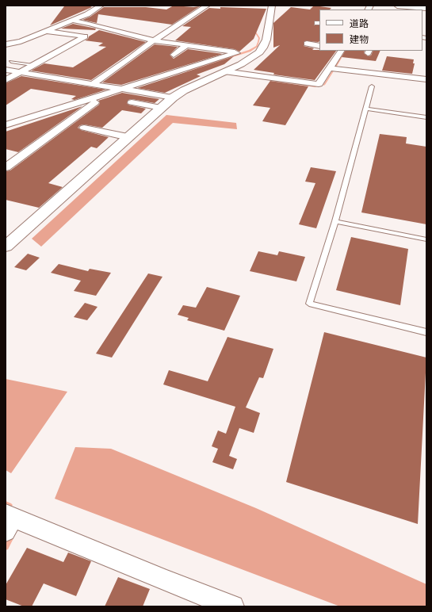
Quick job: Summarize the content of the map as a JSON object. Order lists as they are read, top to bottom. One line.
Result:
{"legend":["道路","建物"]}
